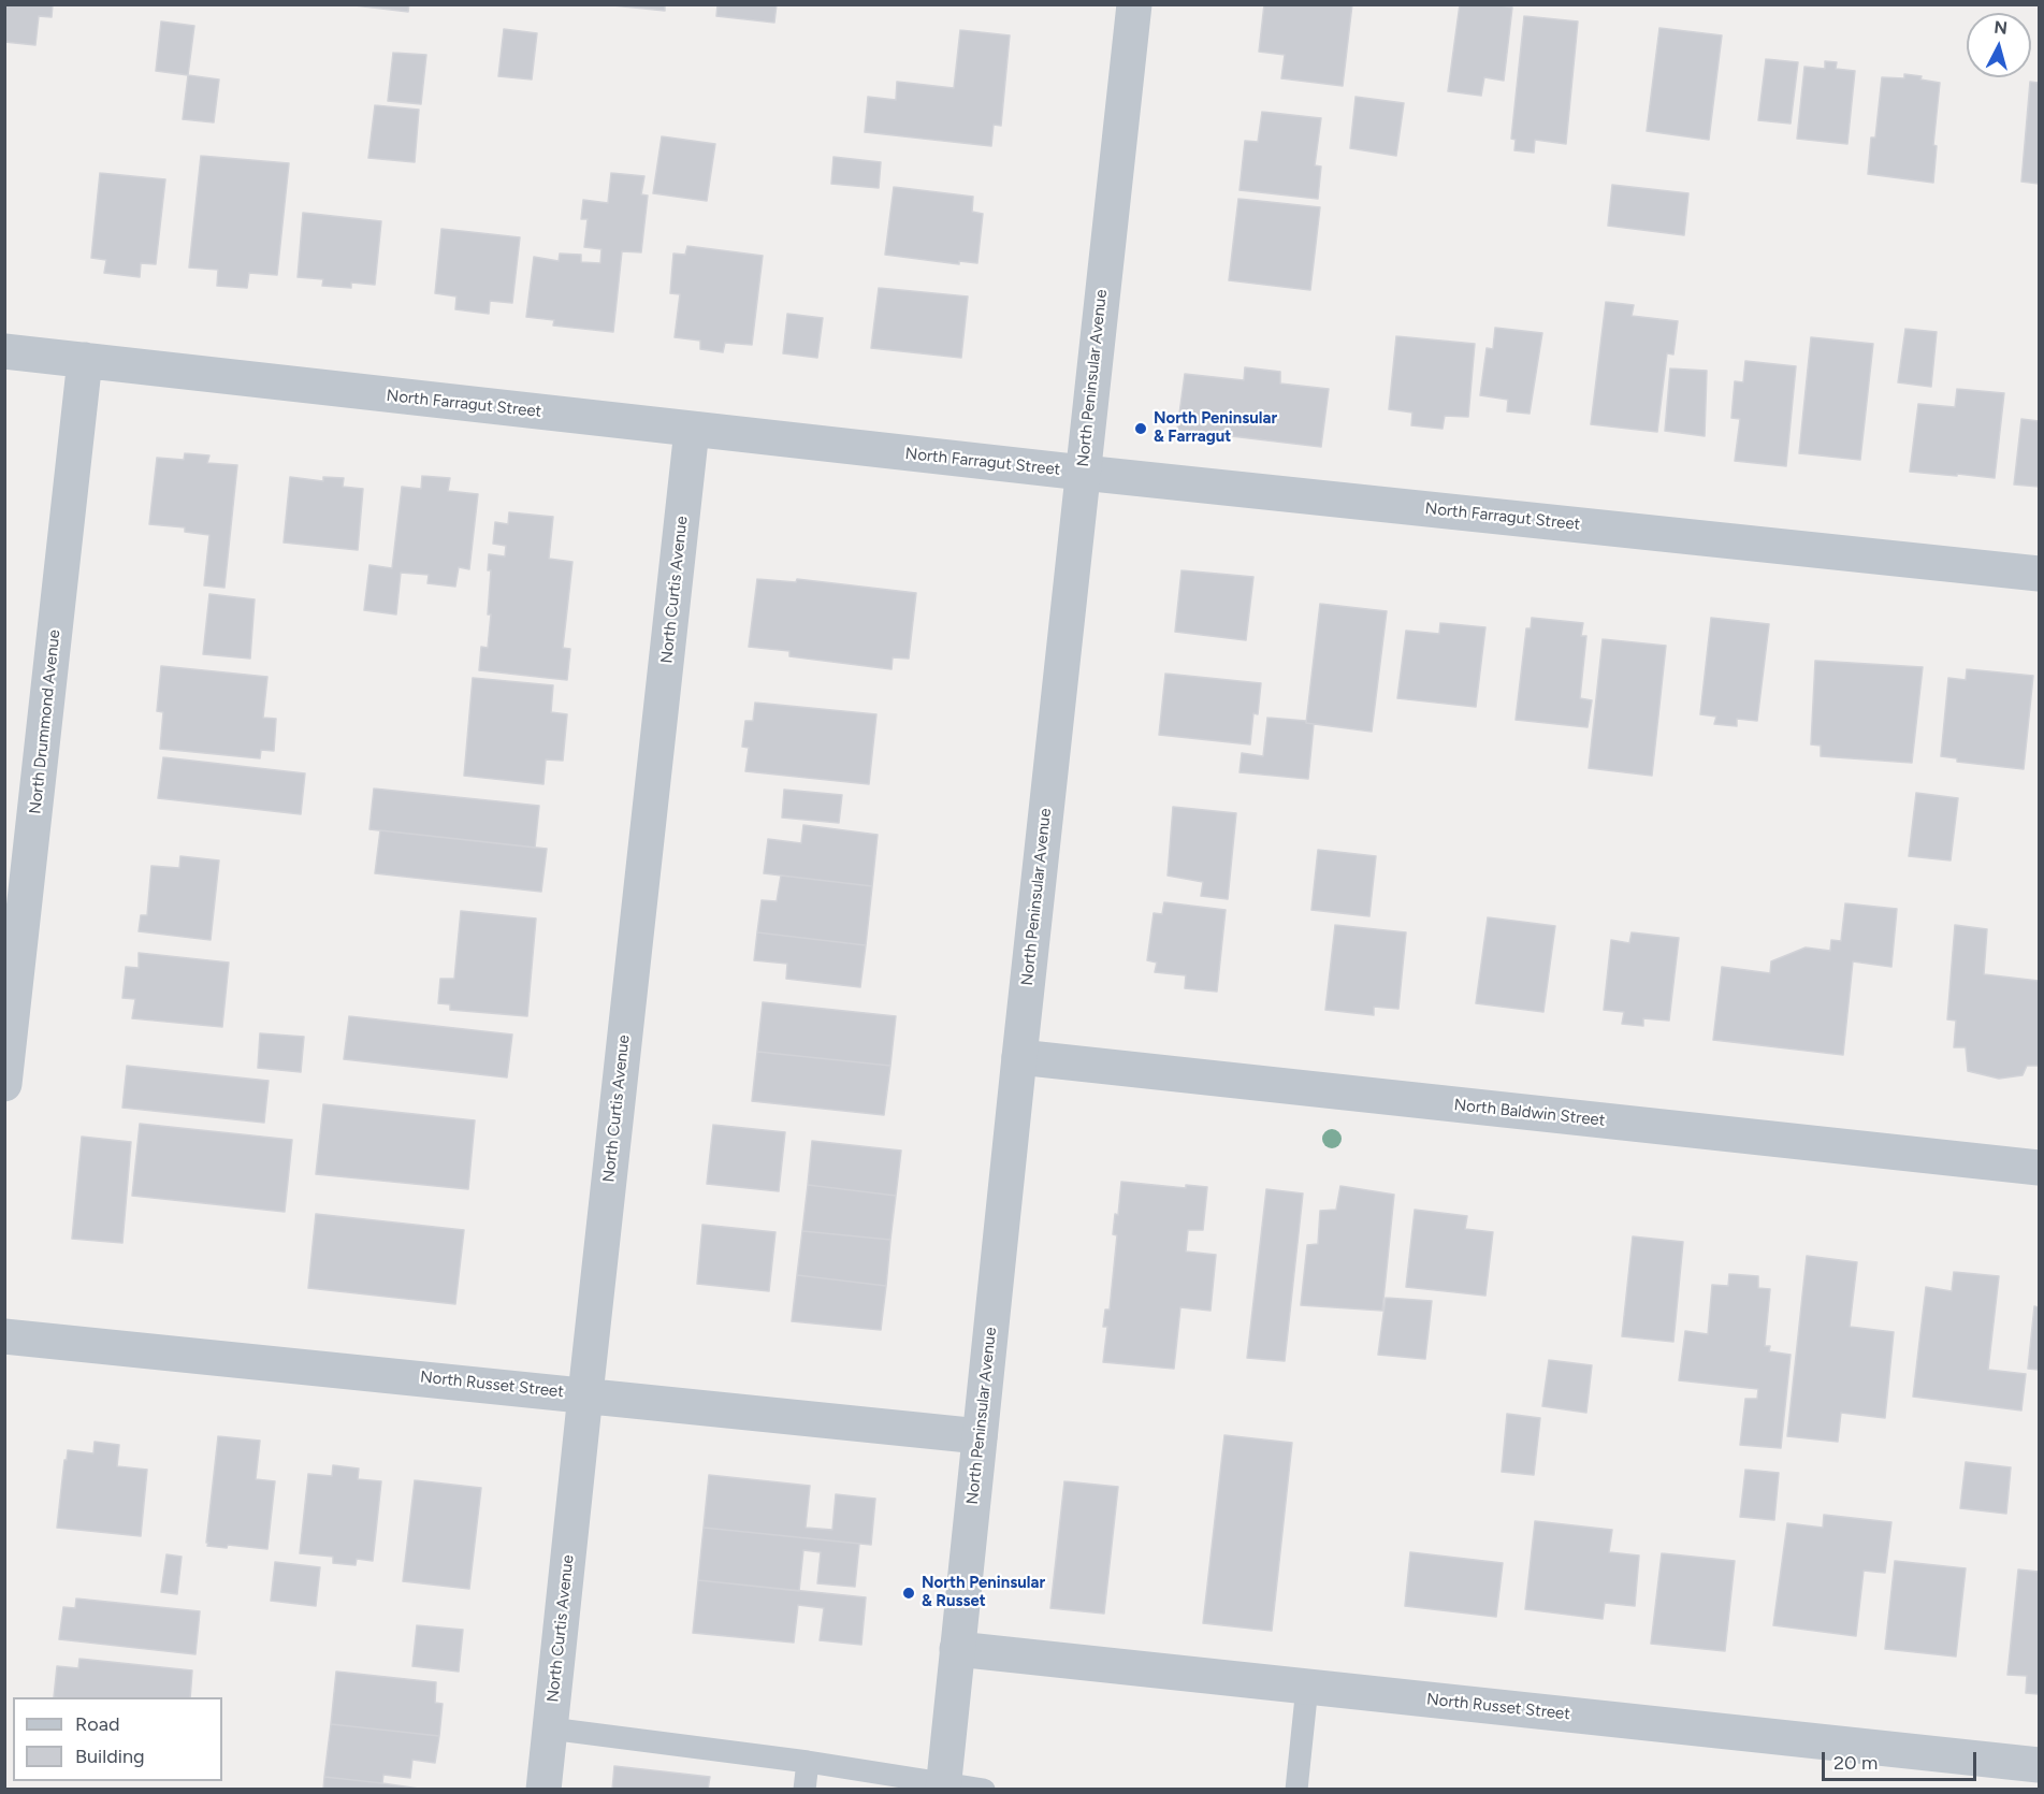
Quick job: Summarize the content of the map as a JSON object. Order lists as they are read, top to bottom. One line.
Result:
{"streets":{"street":["North Peninsular Avenue","North Farragut Street","North Curtis Avenue","North Drummond Avenue","North Baldwin Street","North Russet Street"]},"crossings":[["North Peninsular Avenue","North Farragut Street"],["North Peninsular Avenue","North Baldwin Street"],["North Peninsular Avenue","North Russet Street"],["North Farragut Street","North Curtis Avenue"],["North Farragut Street","North Drummond Avenue"],["North Curtis Avenue","North Russet Street"]],"places":["North Peninsular & Farragut","North Peninsular & Russet"],"legend":["Road","Building"],"scale_bar":"20 m","north":"top"}
